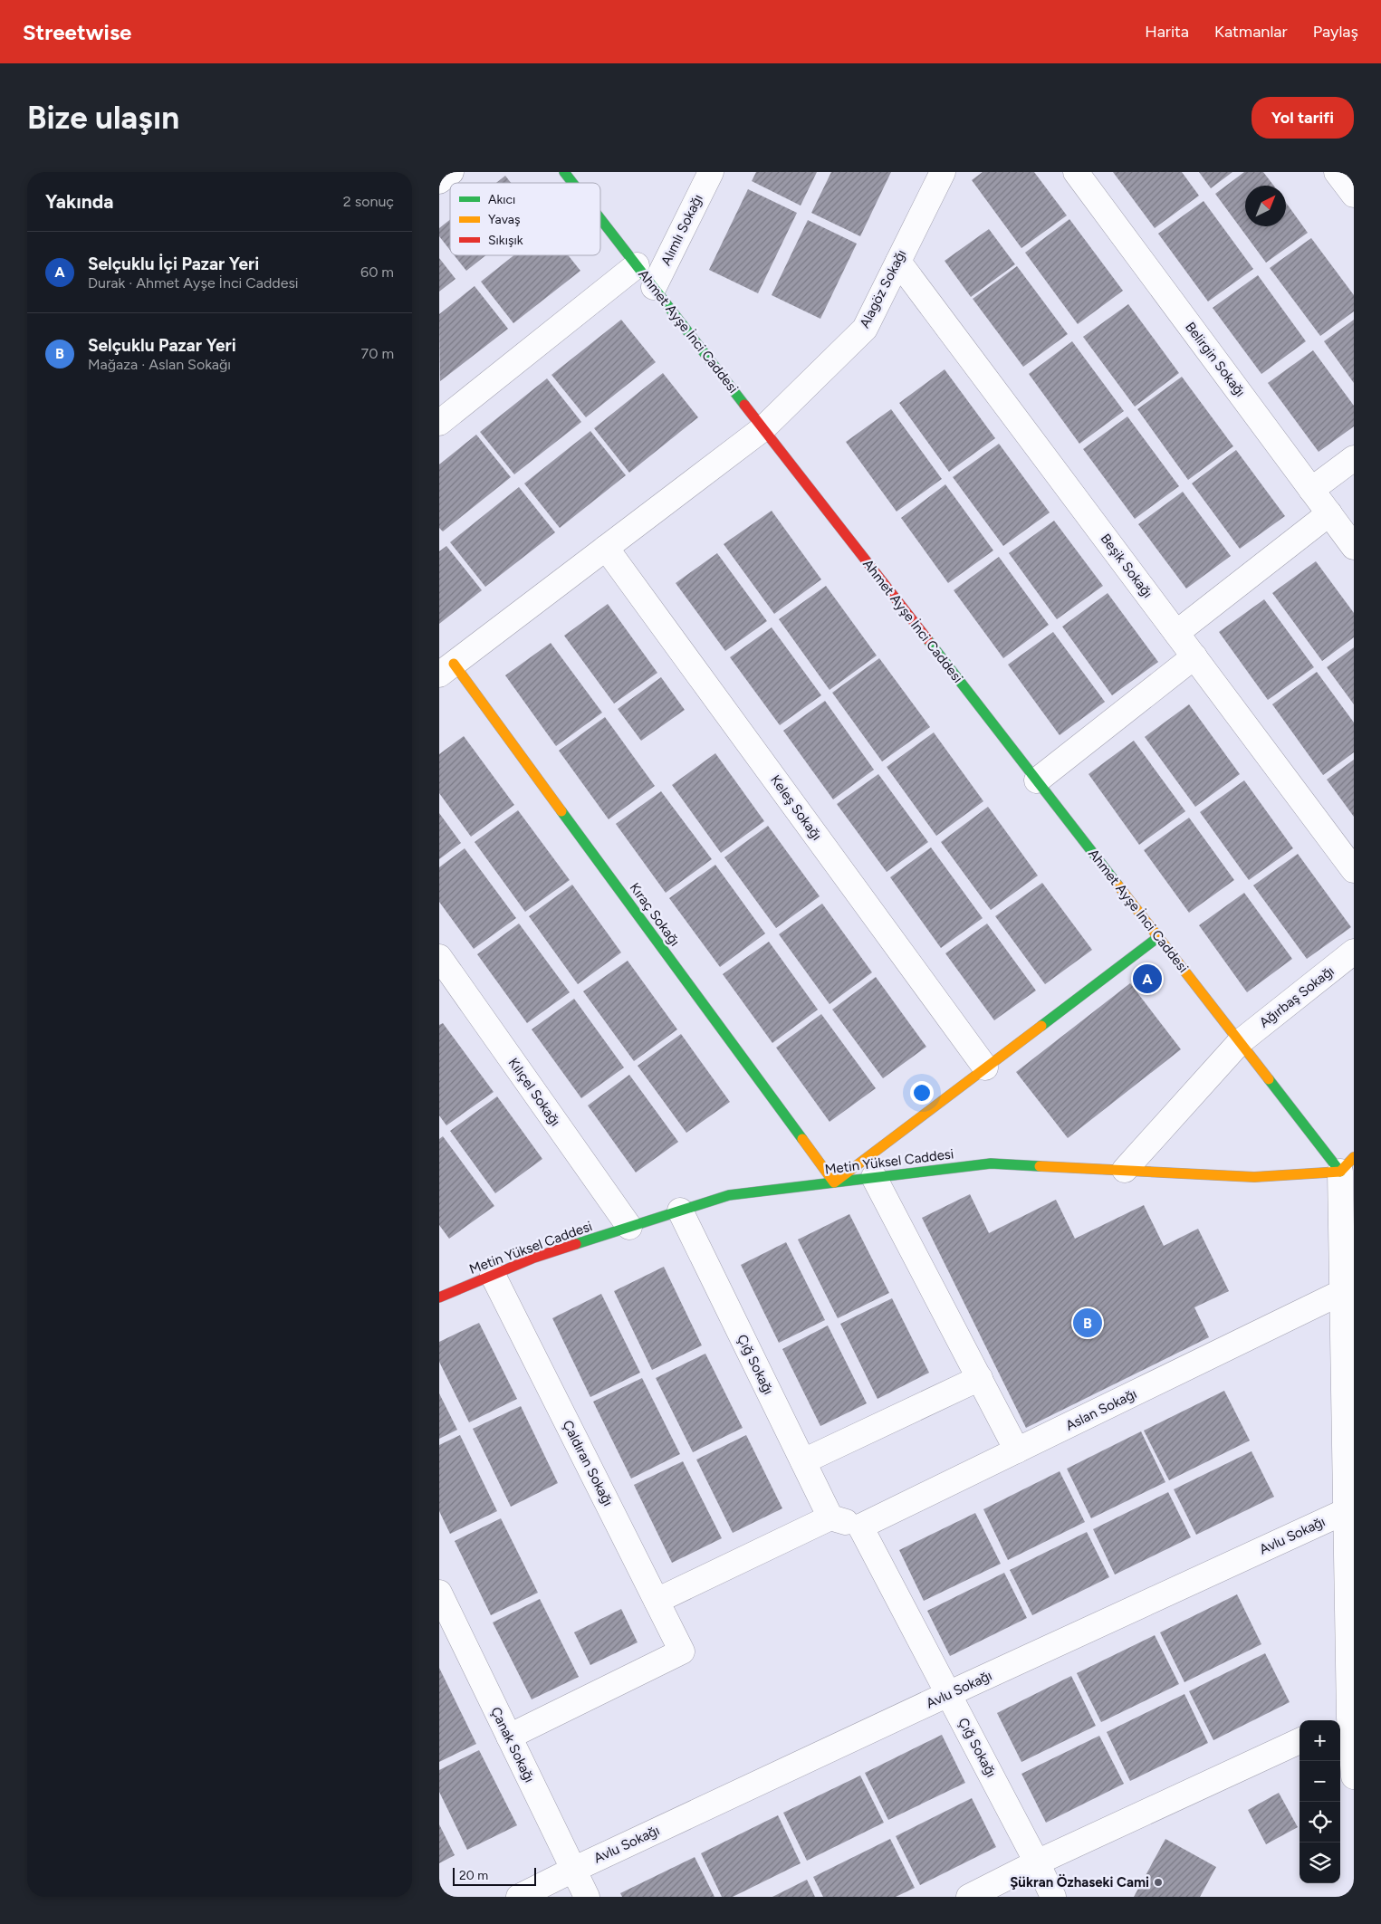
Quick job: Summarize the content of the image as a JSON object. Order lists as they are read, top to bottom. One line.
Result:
{"streets":{"street":["Alımlı Sokağı","Alagöz Sokağı","Ahmet Ayşe İnci Caddesi","Belirgin Sokağı","Beşik Sokağı","Keleş Sokağı","Kıraç Sokağı","Ağırbaş Sokağı","Kılıçel Sokağı","Metin Yüksel Caddesi","Çığ Sokağı","Aslan Sokağı","Çaldıran Sokağı","Avlu Sokağı","Çanak Sokağı"]},"crossings":[["Alımlı Sokağı","Ahmet Ayşe İnci Caddesi"],["Alagöz Sokağı","Ahmet Ayşe İnci Caddesi"],["Alagöz Sokağı","Beşik Sokağı"],["Alagöz Sokağı","Keleş Sokağı"],["Alagöz Sokağı","Kıraç Sokağı"],["Ahmet Ayşe İnci Caddesi","Ağırbaş Sokağı"],["Ahmet Ayşe İnci Caddesi","Metin Yüksel Caddesi"],["Kıraç Sokağı","Metin Yüksel Caddesi"],["Ağırbaş Sokağı","Metin Yüksel Caddesi"],["Kılıçel Sokağı","Metin Yüksel Caddesi"],["Metin Yüksel Caddesi","Çığ Sokağı"],["Metin Yüksel Caddesi","Çaldıran Sokağı"],["Çığ Sokağı","Aslan Sokağı"],["Çığ Sokağı","Avlu Sokağı"],["Çaldıran Sokağı","Çanak Sokağı"],["Avlu Sokağı","Çanak Sokağı"]],"places":["Şükran Özhaseki Cami"],"legend":["Akıcı","Yavaş","Sıkışık"],"scale_bar":"20 m","north":"top right","page":{"header":"Streetwise","nav":["Harita","Katmanlar","Paylaş"],"buttons":"Yol tarifi","title":"Bize ulaşın","heading":["Yakında","2 sonuç"],"list":[{"mark":"A","name":"Selçuklu İçi Pazar Yeri","note":"Durak · Ahmet Ayşe İnci Caddesi","value":"60 m"},{"mark":"B","name":"Selçuklu Pazar Yeri","note":"Mağaza · Aslan Sokağı","value":"70 m"}],"pins":["A","B"],"map_buttons":["+","−"],"scale":"20 m"}}
